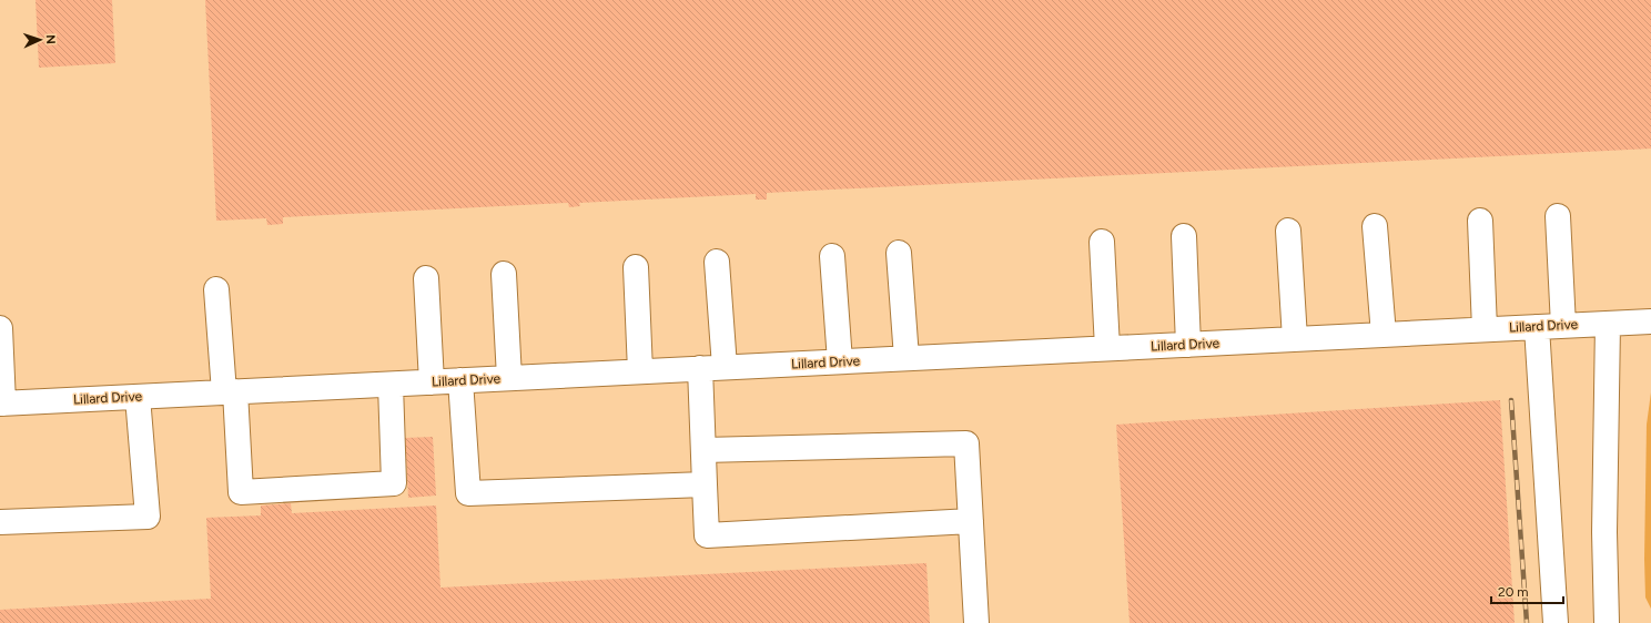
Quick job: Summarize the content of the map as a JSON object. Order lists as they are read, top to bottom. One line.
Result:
{"streets":{"street":["Lillard Drive"]},"scale_bar":"20 m","north":"right"}
